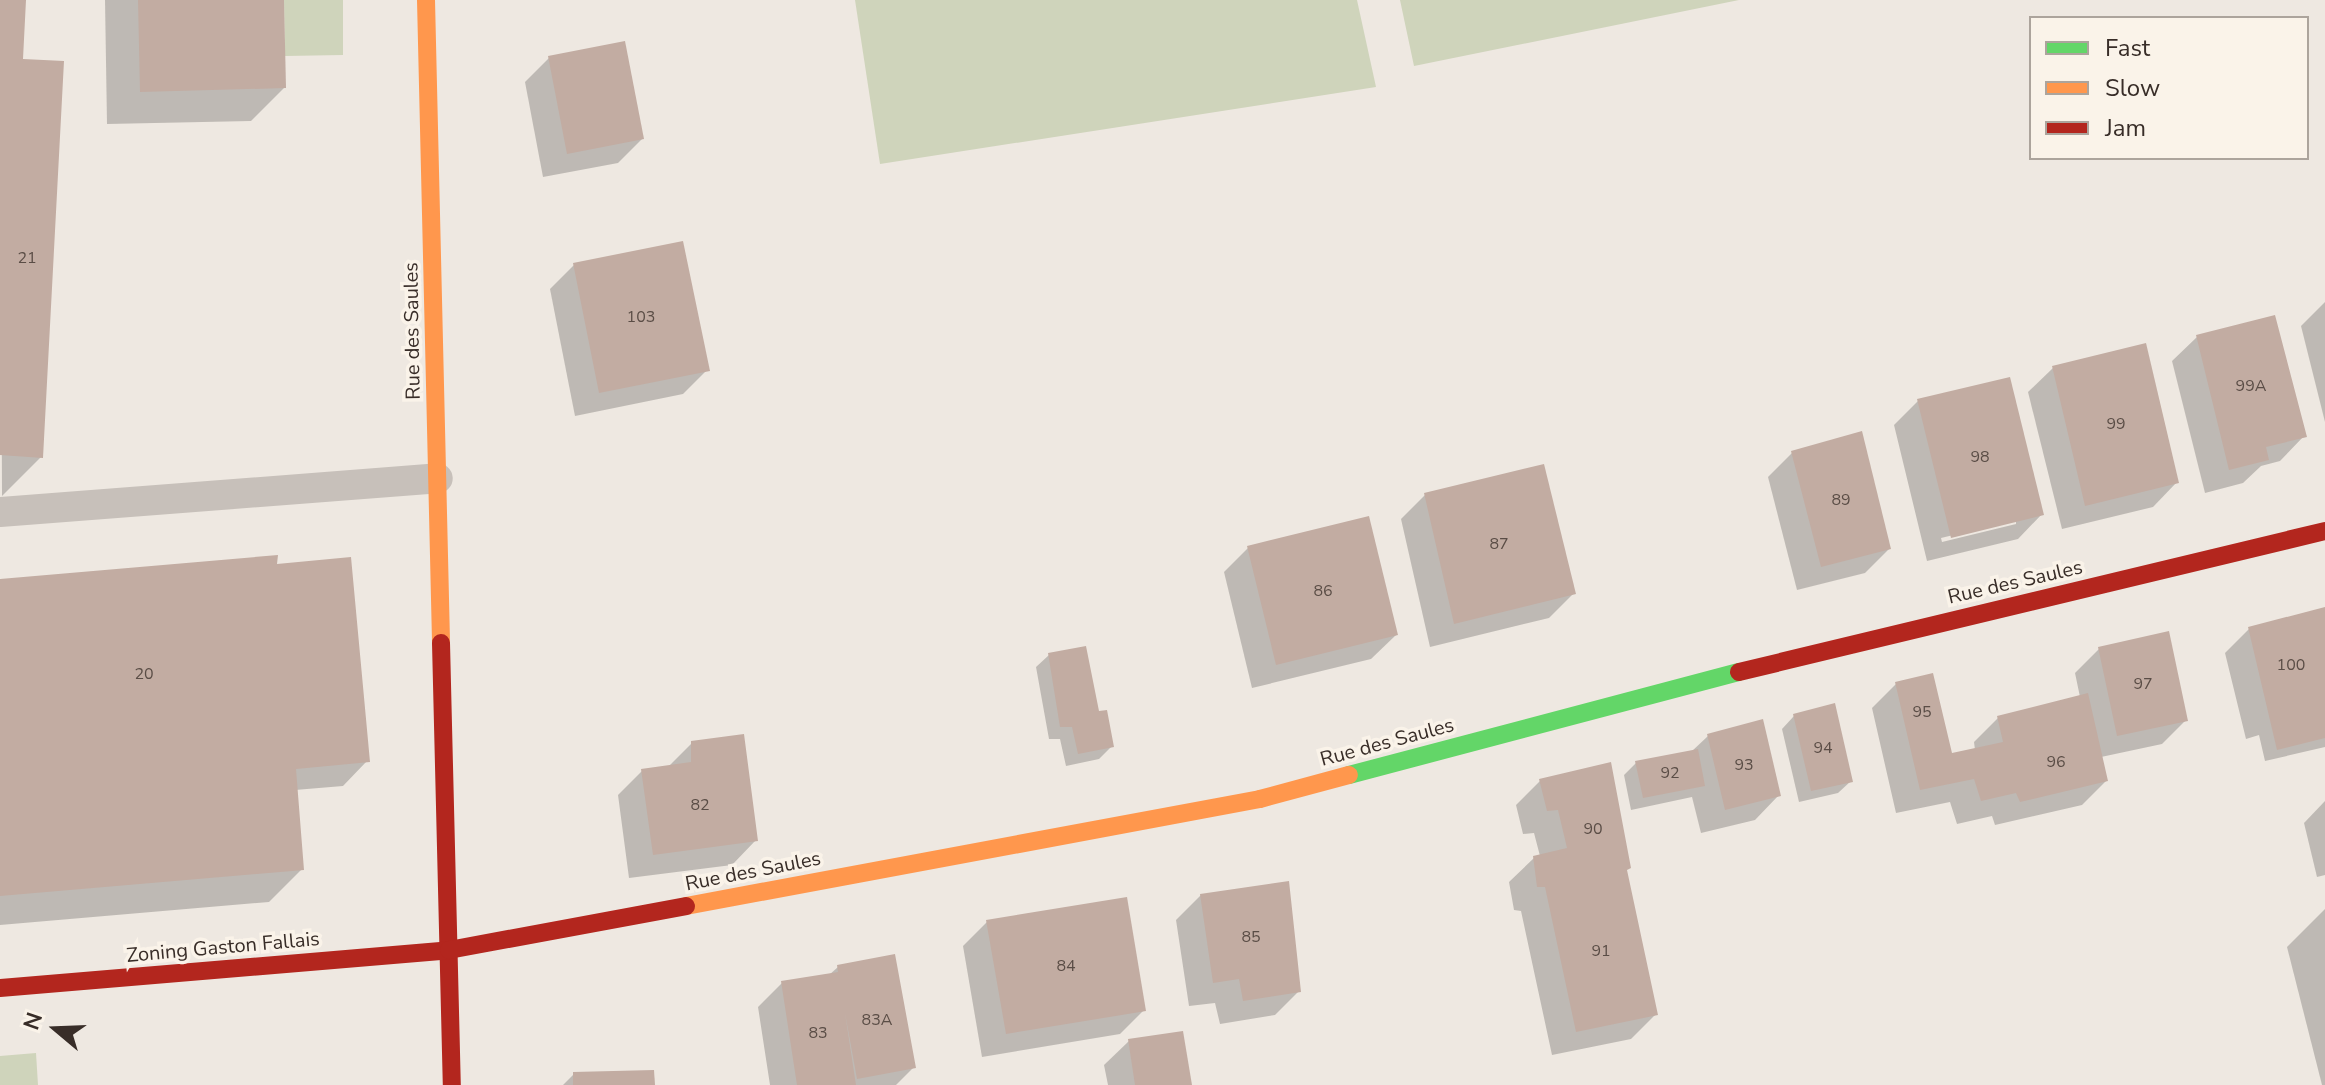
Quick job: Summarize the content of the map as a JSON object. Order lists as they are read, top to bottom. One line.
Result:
{"streets":{"street":["Rue des Saules","Zoning Gaston Fallais"]},"crossings":[["Rue des Saules","Zoning Gaston Fallais"]],"house_numbers":["21","103","99A","99","98","89","87","86","100","20","97","95","94","96","93","92","82","90","85","91","84","83A","83"],"legend":["Fast","Slow","Jam"],"north":"left"}
